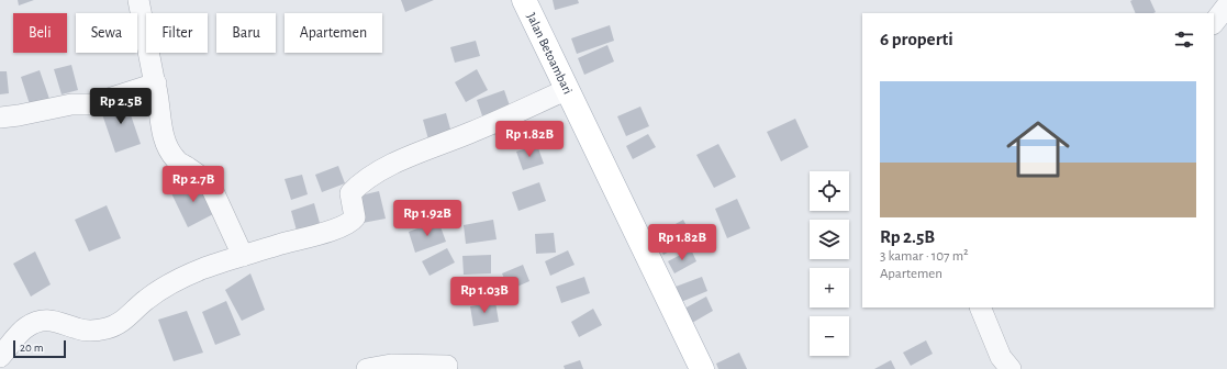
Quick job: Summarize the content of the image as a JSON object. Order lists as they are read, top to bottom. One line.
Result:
{"streets":{"main road":["Jalan Betoambari"]},"scale_bar":"20 m","page":{"chip":["Beli","Sewa","Filter","Baru","Apartemen"],"heading":"6 properti","list":[{"name":"Rp 2.5B","note":"3 kamar · 107 m² · Apartemen"}],"price":["Rp 2.5B","Rp 1.82B","Rp 2.7B","Rp 1.92B","Rp 1.82B","Rp 1.03B"],"map_buttons":["+","−"],"scale":"20 m"}}
